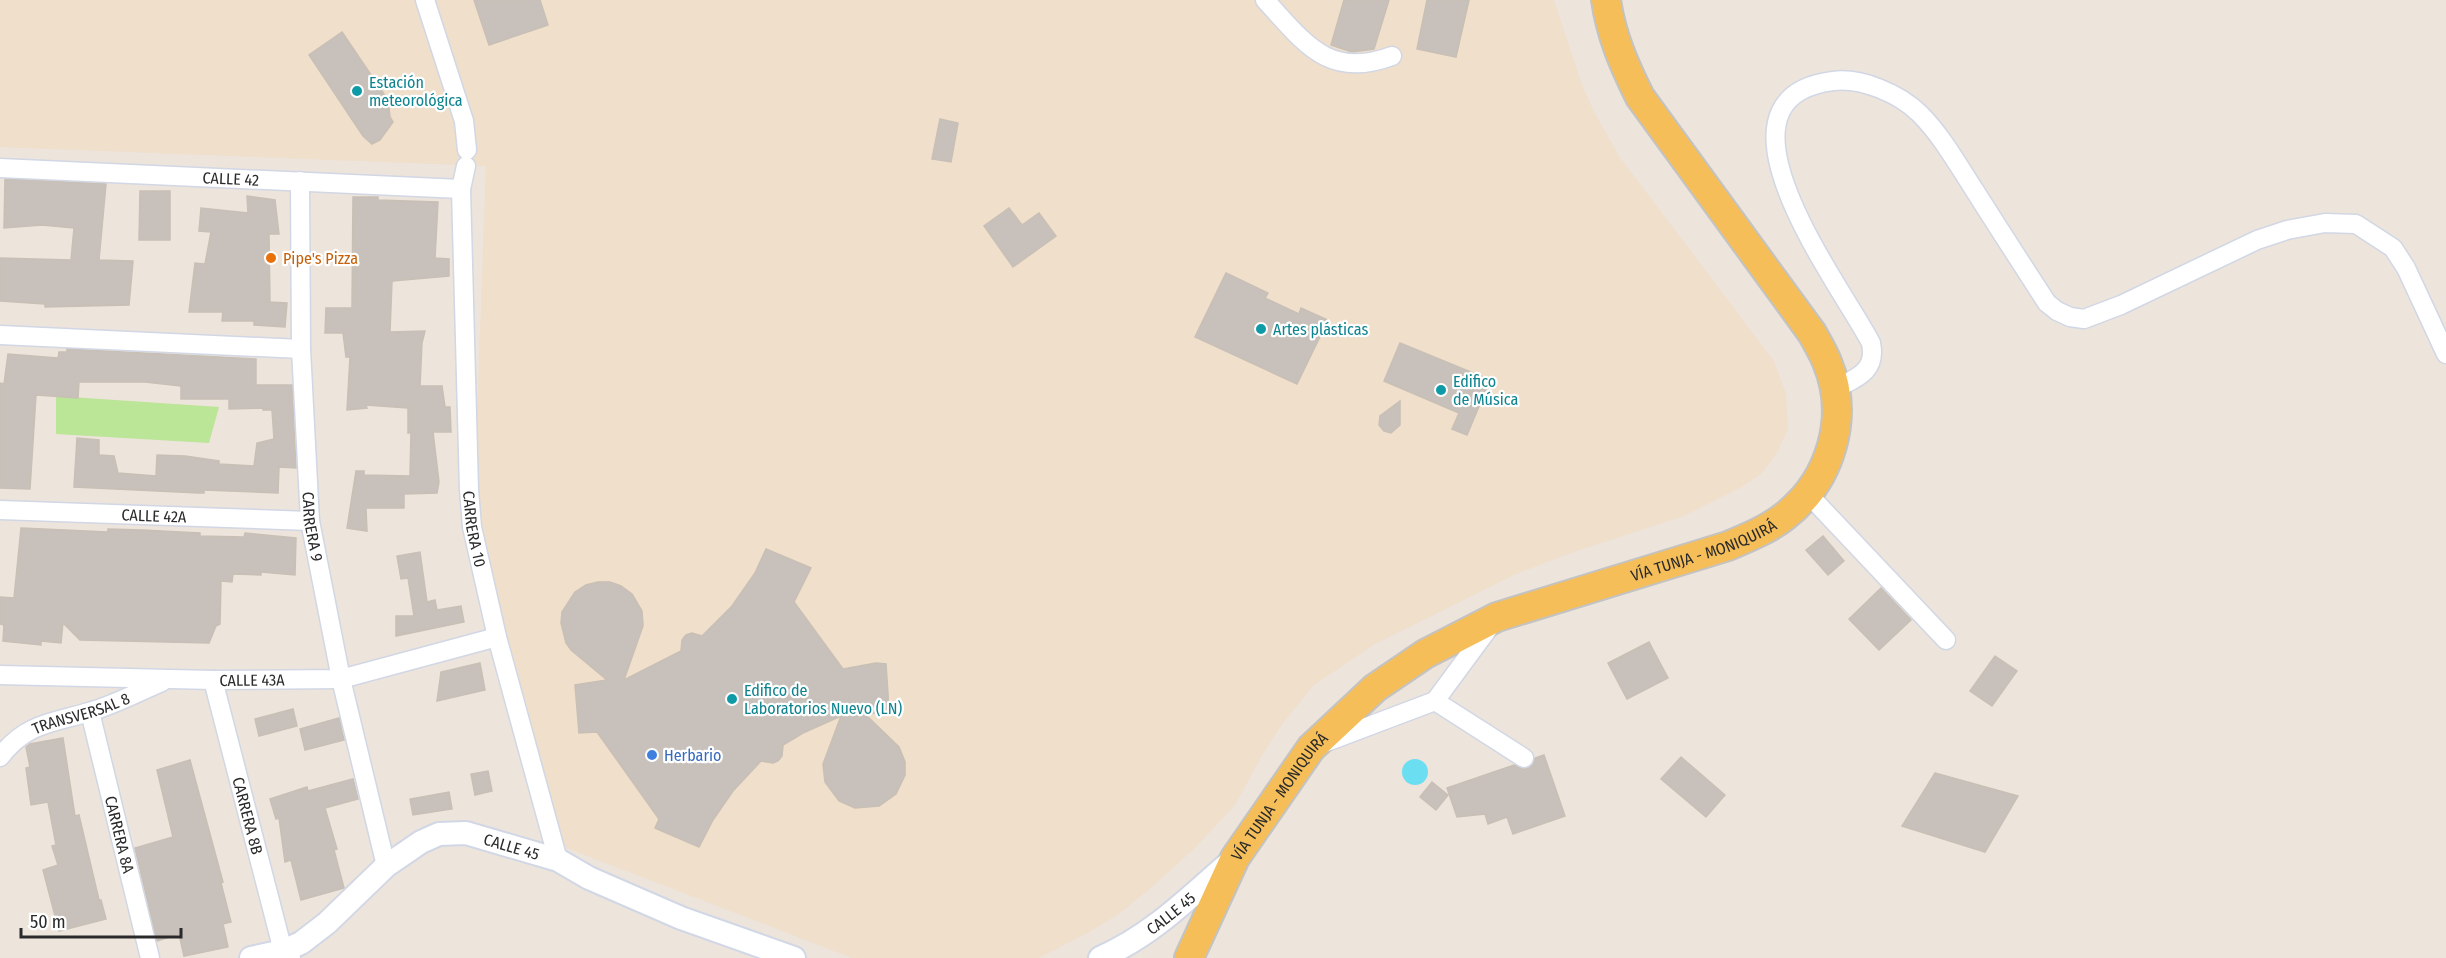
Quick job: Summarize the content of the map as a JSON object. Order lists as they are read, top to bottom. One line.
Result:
{"streets":{"main road":["VÍA TUNJA - MONIQUIRÁ"],"street":["CALLE 42","CALLE 42A","CARRERA 9","CARRERA 10","CALLE 43A","TRANSVERSAL 8","CARRERA 8B","CARRERA 8A","CALLE 45"]},"crossings":[["CALLE 42","CARRERA 9"],["CALLE 42","CARRERA 10"],["CALLE 42A","CARRERA 9"],["CARRERA 9","CALLE 43A"],["CARRERA 9","CALLE 45"],["CARRERA 10","CALLE 43A"],["CARRERA 10","CALLE 45"],["VÍA TUNJA - MONIQUIRÁ","CALLE 45"],["CALLE 43A","TRANSVERSAL 8"],["CALLE 43A","CARRERA 8B"],["TRANSVERSAL 8","CARRERA 8A"],["CARRERA 8B","CALLE 45"]],"places":["Estación meteorológica","Pipe's Pizza","Artes plásticas","Edifico de Música","Edifico de Laboratorios Nuevo (LN)","Herbario"],"scale_bar":"50 m"}
